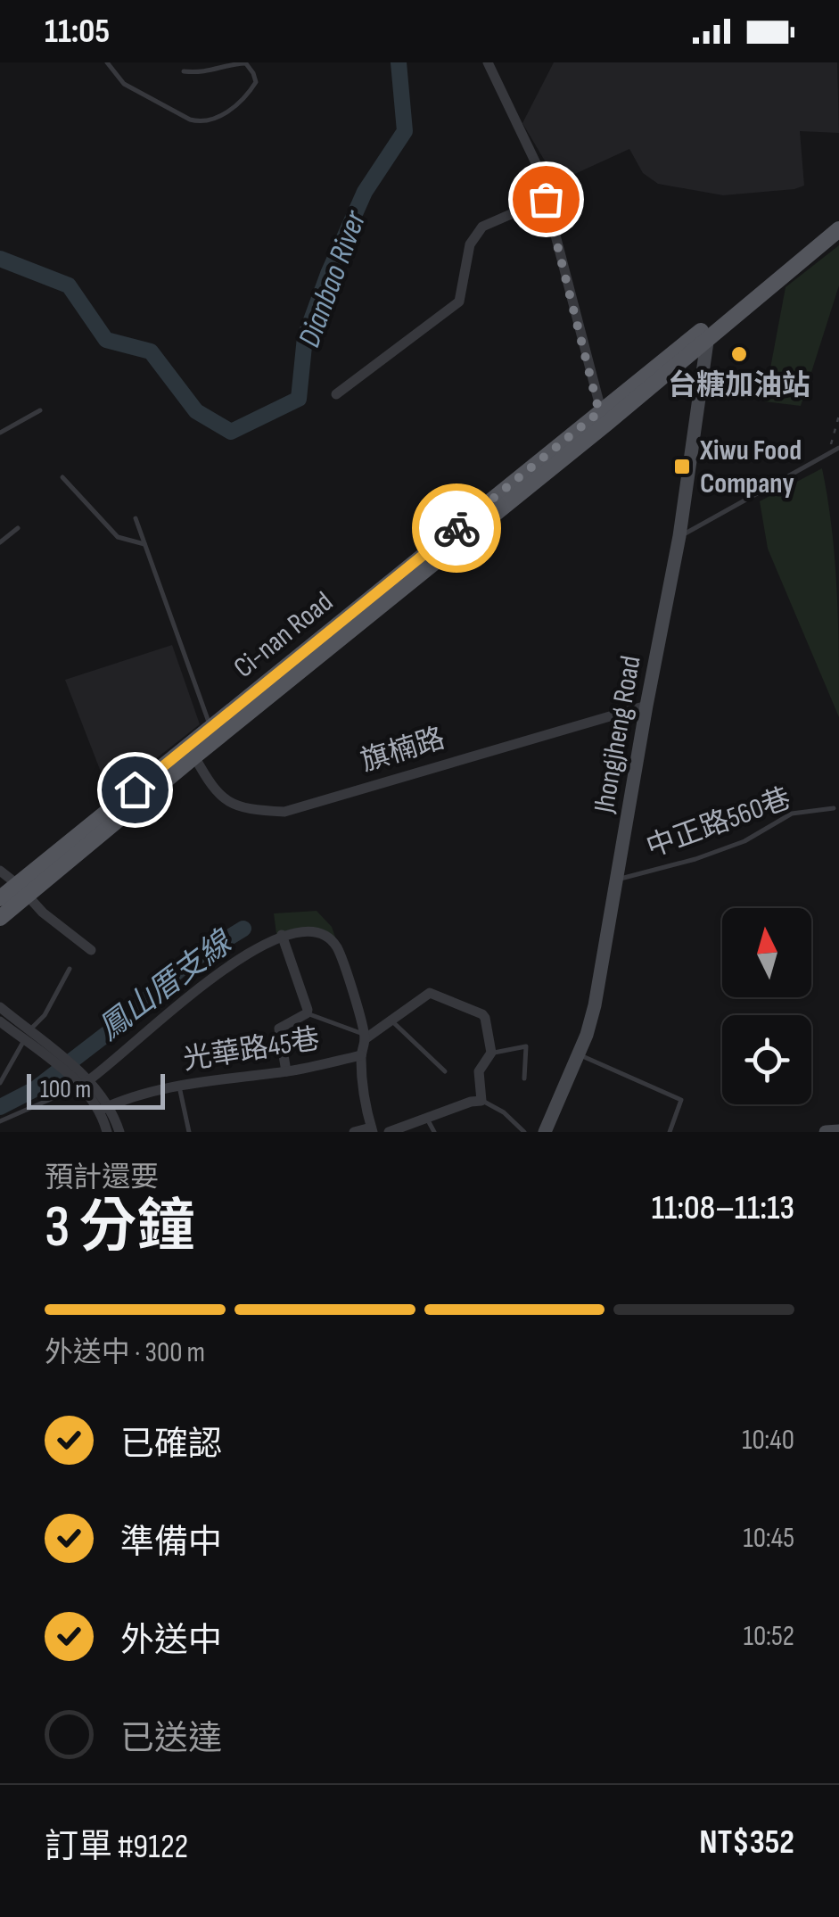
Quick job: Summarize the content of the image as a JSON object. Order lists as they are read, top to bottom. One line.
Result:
{"streets":{"main road":["Ci-nan Road","Jhongjheng Road"],"street":["旗楠路","光華路45巷"],"lane":["中正路560巷"]},"crossings":[["Ci-nan Road","旗楠路"],["Jhongjheng Road","旗楠路"],["Jhongjheng Road","中正路560巷"]],"water":["Dianbao River","鳳山厝支線"],"places":{"other":["台糖加油站"],"transit":["Xiwu Food Company"]},"scale_bar":"100 m","north":"top","page":{"status":"11:05","scale":"100 m","heading":["3 分鐘","預計還要","11:08–11:13"],"panel":["訂單 #9122","NT$352"],"bar":"外送中 · 300 m","list":[["已確認","10:40"],["準備中","10:45"],["外送中","10:52"],"已送達"]}}
